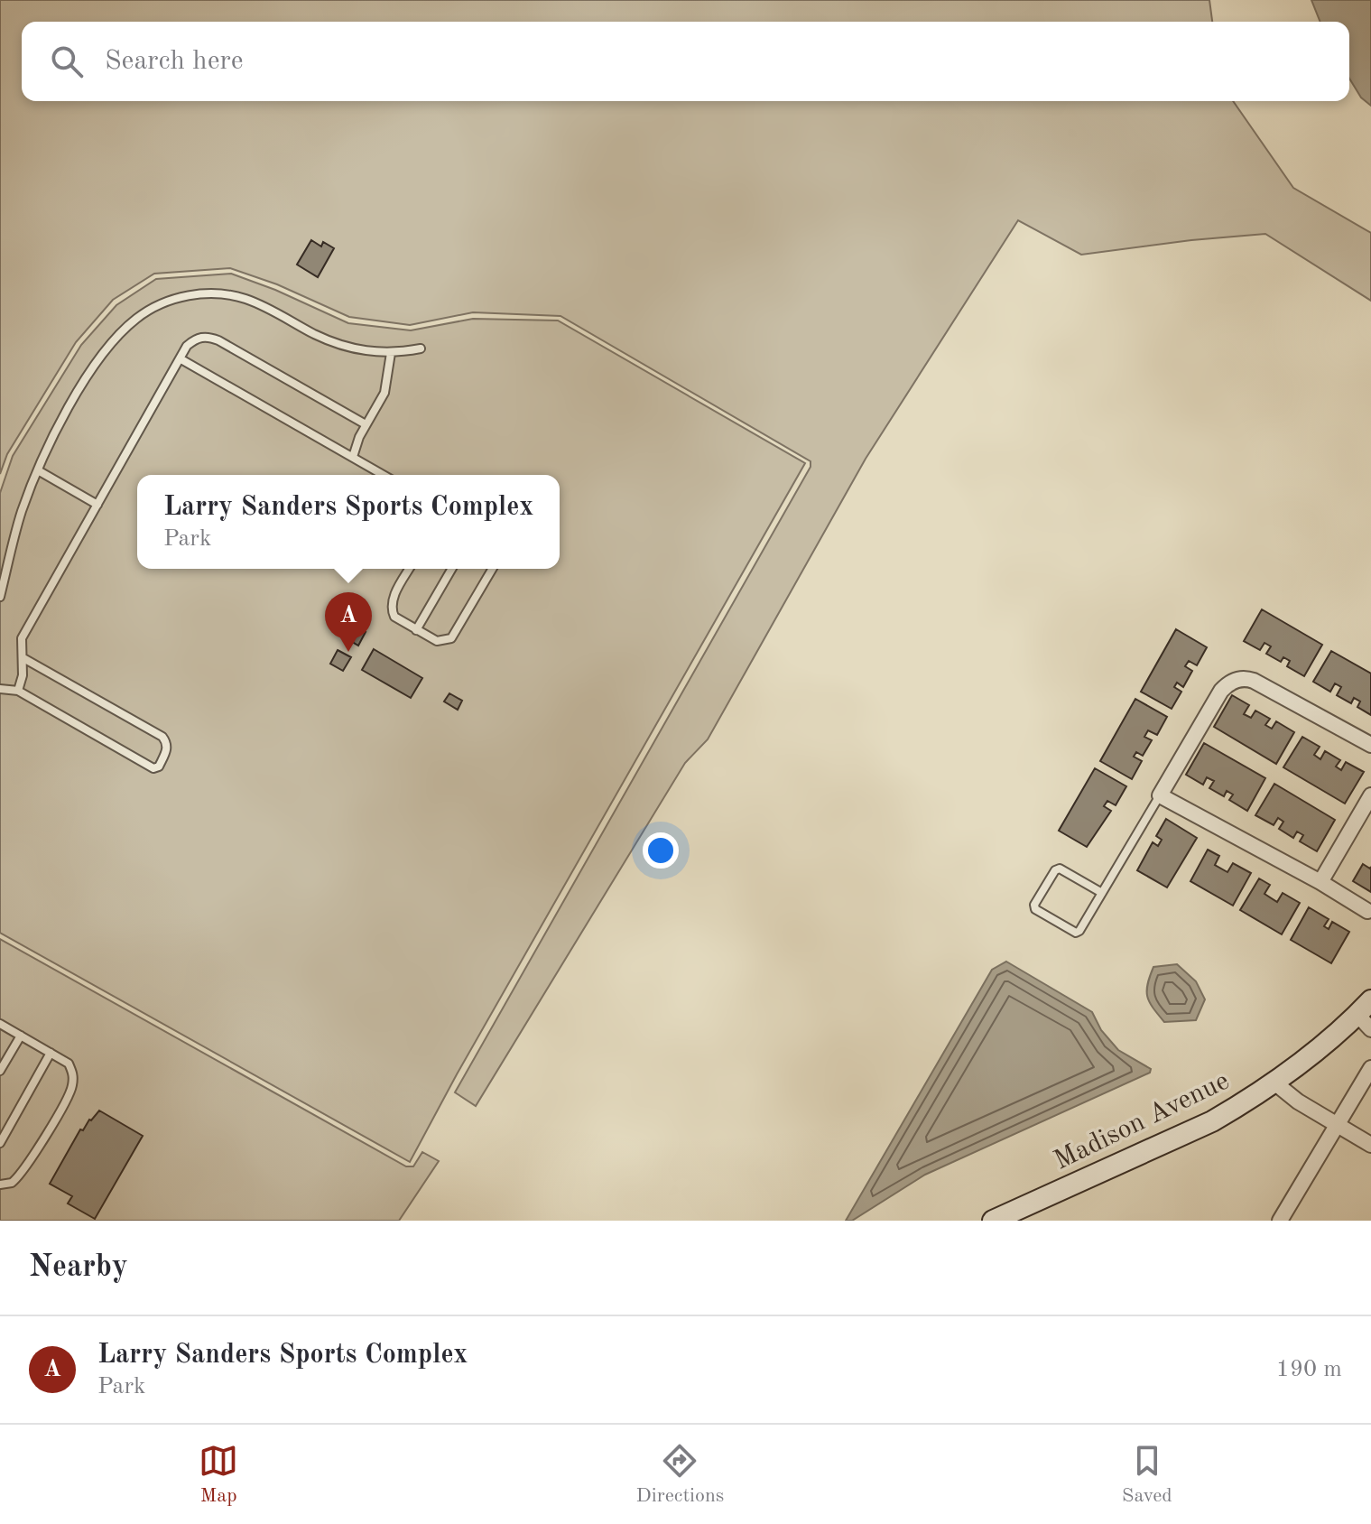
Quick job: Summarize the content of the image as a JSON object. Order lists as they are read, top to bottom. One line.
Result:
{"streets":{"main road":["Madison Avenue"]},"page":{"search":"Search here","popup":["Larry Sanders Sports Complex","Park"],"pins":"A","heading":"Nearby","list":[{"mark":"A","name":"Larry Sanders Sports Complex","note":"Park","value":"190 m"}],"nav":["Map","Directions","Saved"]}}
